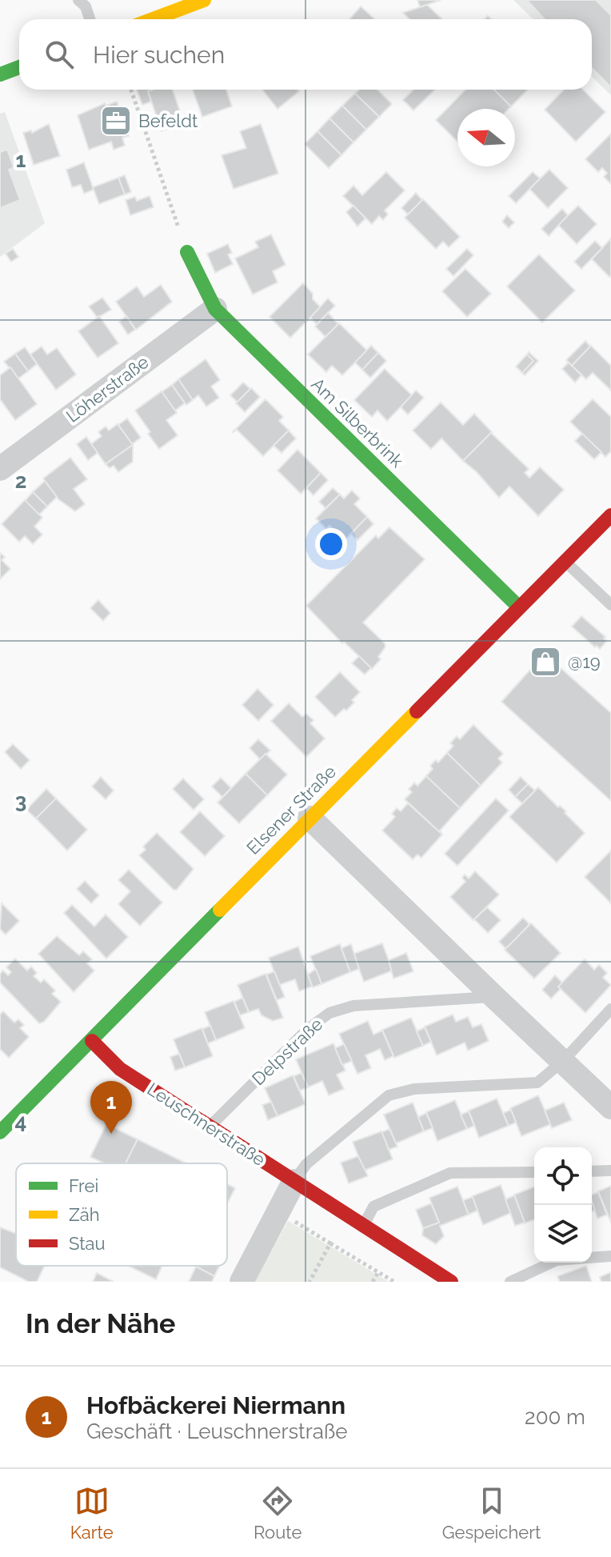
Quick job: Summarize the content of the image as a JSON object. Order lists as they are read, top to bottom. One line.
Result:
{"streets":{"street":["Löherstraße","Am Silberbrink","Elsener Straße","Leuschnerstraße"],"lane":["Delpstraße"]},"crossings":[["Löherstraße","Am Silberbrink"],["Am Silberbrink","Elsener Straße"],["Elsener Straße","Leuschnerstraße"],["Delpstraße","Leuschnerstraße"]],"places":{"office":["Befeldt"],"shop":["@19"]},"legend":["Frei","Zäh","Stau"],"north":"left","page":{"search":"Hier suchen","pins":"1","heading":"In der Nähe","list":[{"mark":"1","name":"Hofbäckerei Niermann","note":"Geschäft · Leuschnerstraße","value":"200 m"}],"nav":["Karte","Route","Gespeichert"]},"grid":{"rows":["1","2","3","4"]}}
